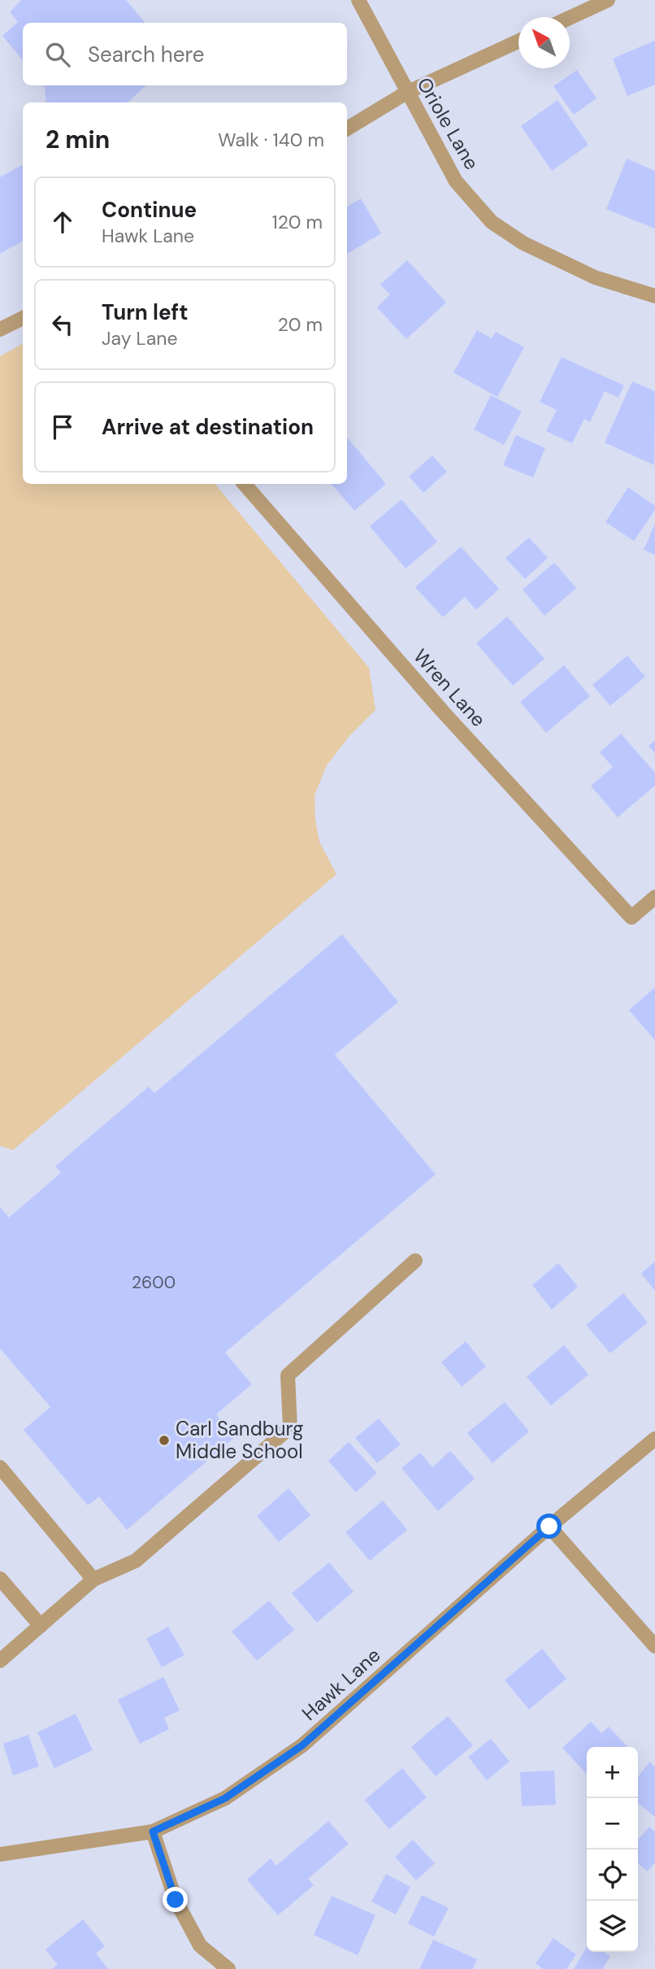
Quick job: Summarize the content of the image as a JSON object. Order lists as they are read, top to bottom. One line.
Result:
{"streets":{"street":["Oriole Lane","Wren Lane","Hawk Lane"]},"places":["Carl Sandburg Middle School"],"house_numbers":["2600"],"north":"top left","page":{"search":"Search here","heading":["2 min","Walk · 140 m"],"list":[["Continue","Hawk Lane","120 m"],["Turn left","Jay Lane","20 m"],"Arrive at destination"],"map_buttons":["+","−"]}}
